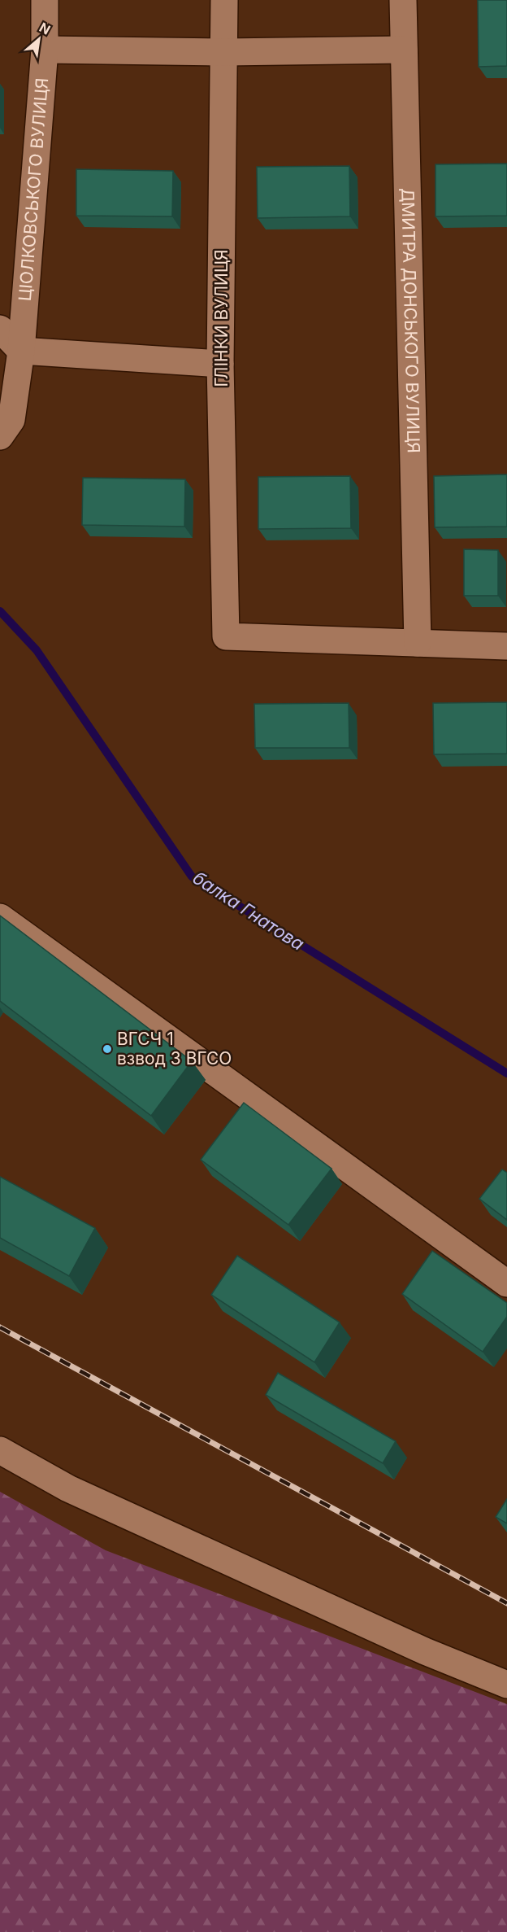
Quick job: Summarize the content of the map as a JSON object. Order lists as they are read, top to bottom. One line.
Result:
{"streets":{"street":["ЦІОЛКОВСЬКОГО ВУЛИЦЯ","ГЛІНКИ ВУЛИЦЯ","ДМИТРА ДОНСЬКОГО ВУЛИЦЯ"]},"crossings":[["ГЛІНКИ ВУЛИЦЯ","ДМИТРА ДОНСЬКОГО ВУЛИЦЯ"]],"water":["балка Гнатова"],"places":["ВГСЧ 1 взвод 3 ВГСО"],"north":"top right"}
